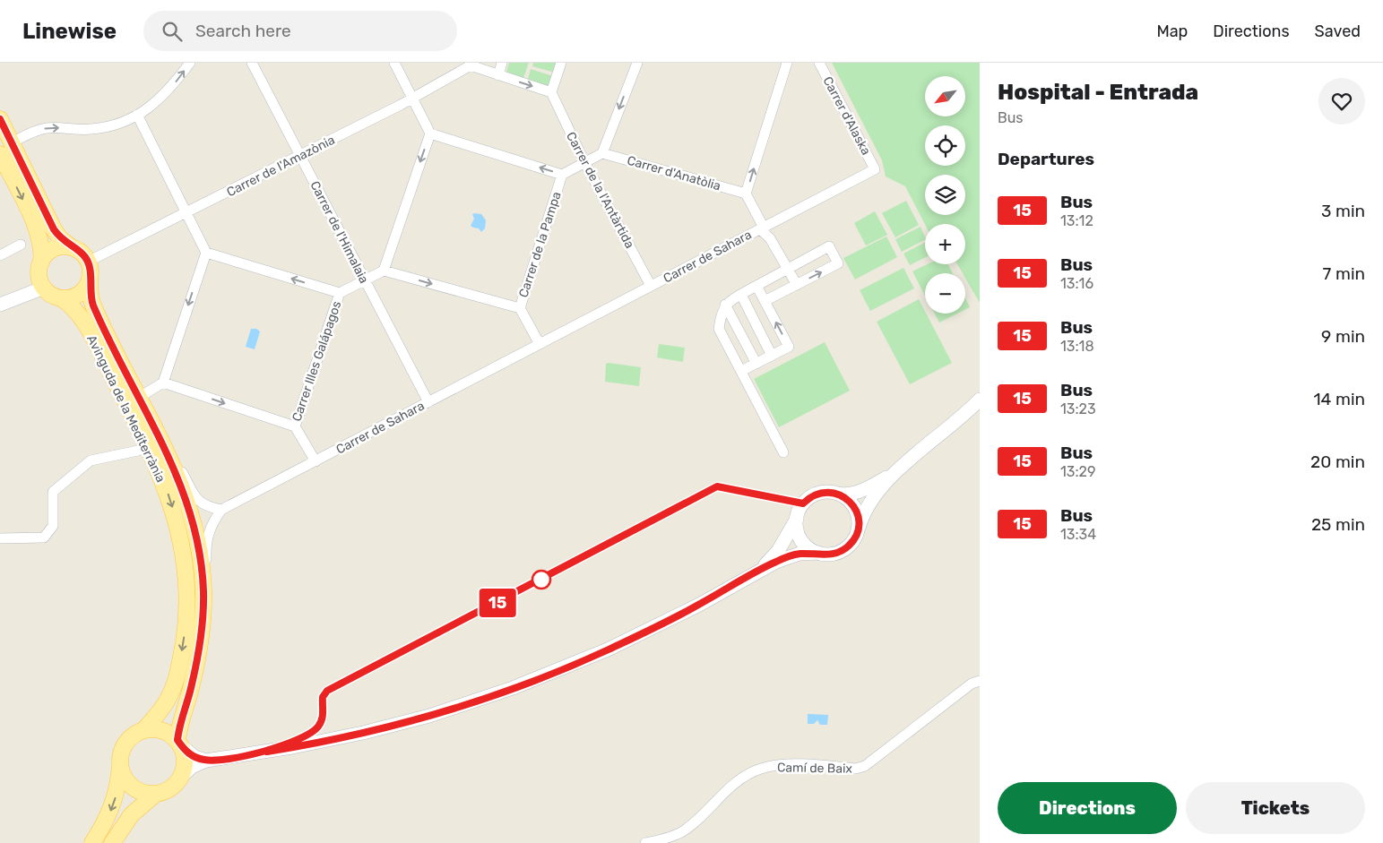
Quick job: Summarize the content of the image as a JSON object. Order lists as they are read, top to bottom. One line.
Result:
{"streets":{"main road":["Avinguda de la Mediterrània"],"street":["Carrer d'Alaska","Carrer de l'Amazònia","Carrer d'Anatòlia","Carrer de la l'Antàrtida","Carrer de l'Himalaia","Carrer de la Pampa","Carrer de Sahara","Carrer Illes Galápagos","Camí de Baix"]},"crossings":[["Carrer d'Alaska","Carrer de Sahara"],["Carrer de l'Amazònia","Carrer de l'Himalaia"],["Carrer de l'Amazònia","Avinguda de la Mediterrània"],["Carrer de la l'Antàrtida","Carrer de la Pampa"],["Carrer de la l'Antàrtida","Carrer de Sahara"],["Carrer de l'Himalaia","Carrer de Sahara"],["Carrer de l'Himalaia","Carrer Illes Galápagos"],["Carrer de Sahara","Avinguda de la Mediterrània"]],"lines":["bus line 15"],"north":"bottom left","page":{"header":"Linewise","search":"Search here","nav":["Map","Directions","Saved"],"on_map":"15","heading":[["Hospital - Entrada","Bus"],"Departures"],"map_buttons":["+","−"],"list":[{"mark":"15","name":"Bus","note":"13:12","value":"3 min"},{"mark":"15","name":"Bus","note":"13:16","value":"7 min"},{"mark":"15","name":"Bus","note":"13:18","value":"9 min"},{"mark":"15","name":"Bus","note":"13:23","value":"14 min"},{"mark":"15","name":"Bus","note":"13:29","value":"20 min"},{"mark":"15","name":"Bus","note":"13:34","value":"25 min"}],"buttons":["Directions","Tickets"]}}
